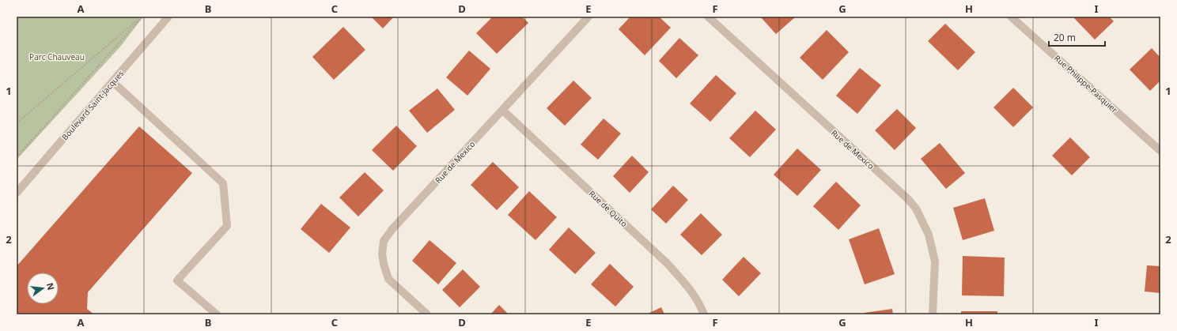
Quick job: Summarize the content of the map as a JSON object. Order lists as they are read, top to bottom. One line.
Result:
{"streets":{"street":["Rue Philippe-Pasquier","Boulevard Saint-Jacques","Rue de Mexico","Rue de Quito"]},"crossings":[["Rue de Mexico","Rue de Quito"]],"parks":["Parc Chauveau"],"scale_bar":"20 m","north":"right","grid":{"columns":["A","B","C","D","E","F","G","H","I"],"rows":["1","2"]}}
